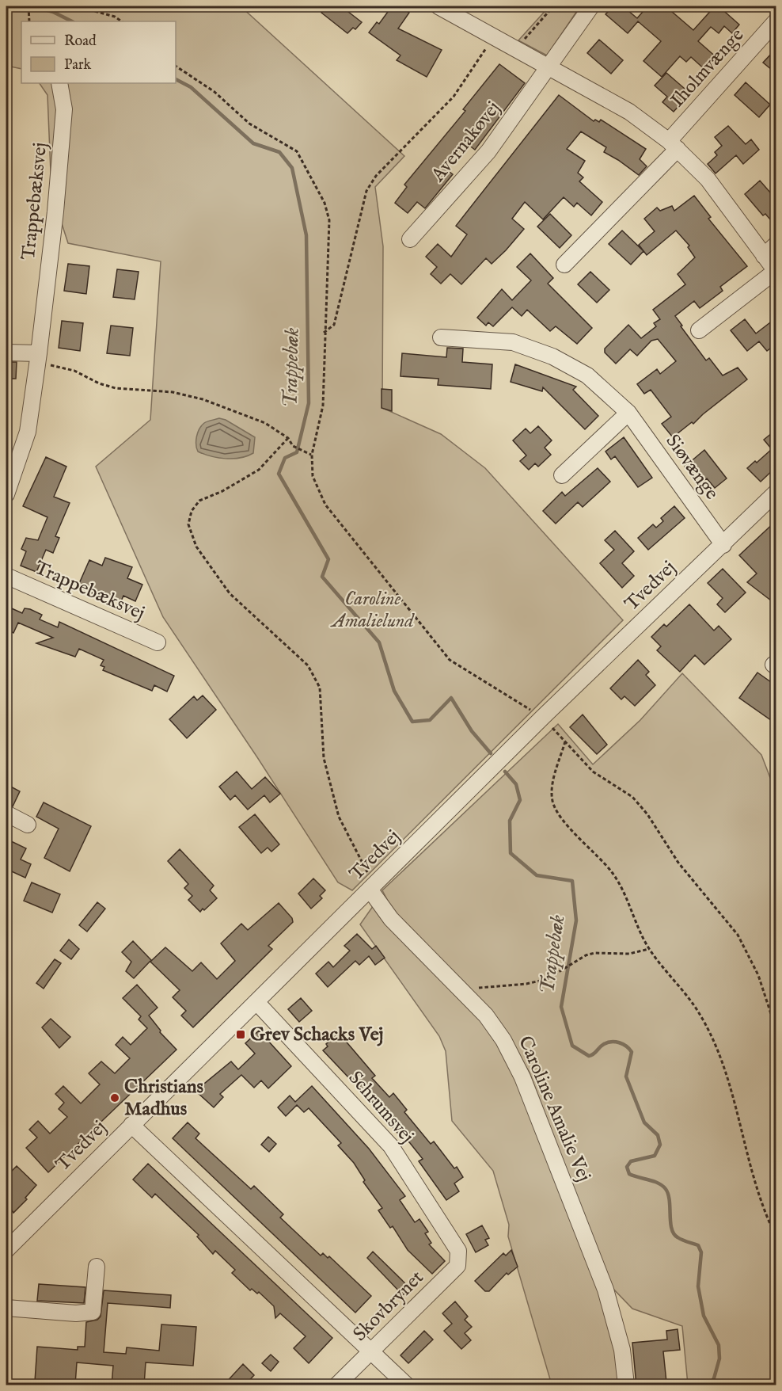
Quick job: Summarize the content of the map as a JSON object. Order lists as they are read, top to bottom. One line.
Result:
{"streets":{"street":["Iholmvænge","Avernakøvej","Trappebæksvej","Siøvænge","Tvedvej","Schrumsvej","Caroline Amalie Vej","Skovbrynet"]},"crossings":[["Siøvænge","Tvedvej"],["Tvedvej","Schrumsvej"],["Tvedvej","Caroline Amalie Vej"],["Schrumsvej","Skovbrynet"]],"water":["Trappebæk"],"parks":["Caroline Amalielund"],"places":{"transit":["Grev Schacks Vej"],"other":["Christians Madhus"]},"legend":["Road","Park"]}
